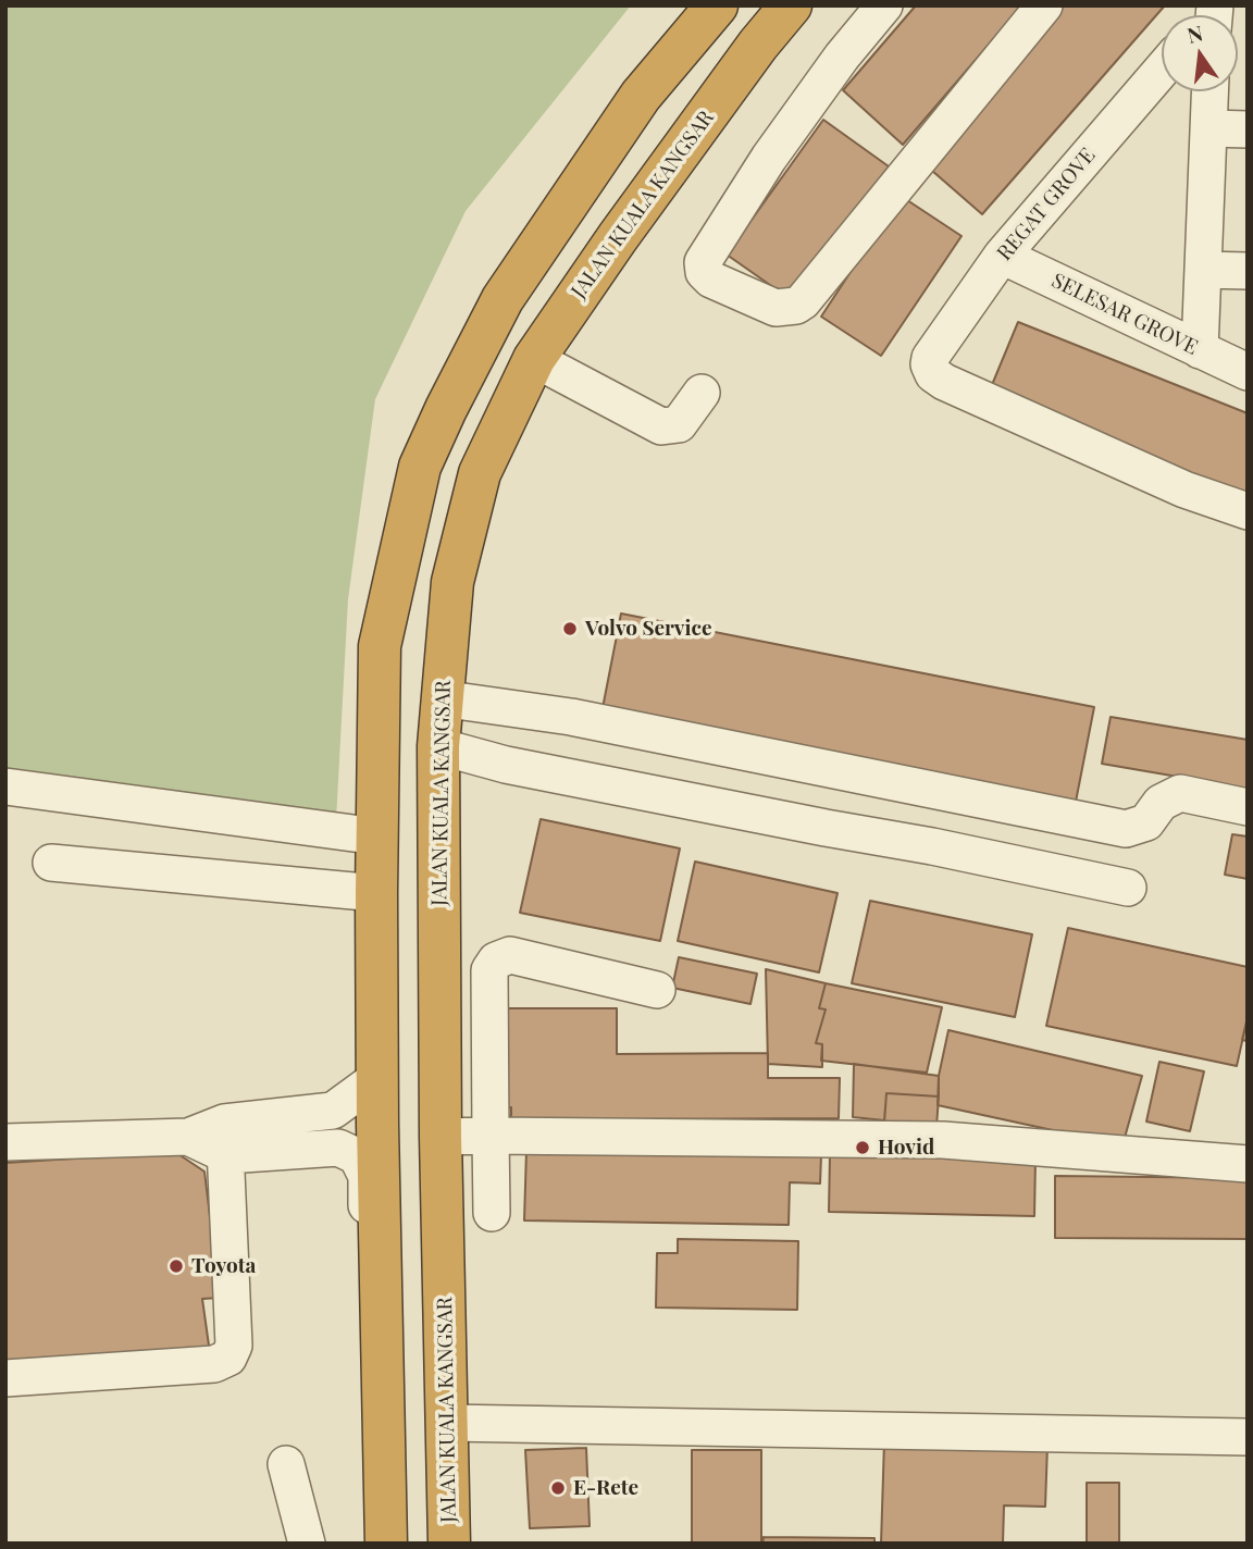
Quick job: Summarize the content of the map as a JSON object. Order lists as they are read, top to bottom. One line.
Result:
{"streets":{"highway":["JALAN KUALA KANGSAR"],"street":["REGAT GROVE","SELESAR GROVE"]},"crossings":[["REGAT GROVE","SELESAR GROVE"]],"places":["Volvo Service","Hovid","Toyota","E-Rete"],"north":"top"}
